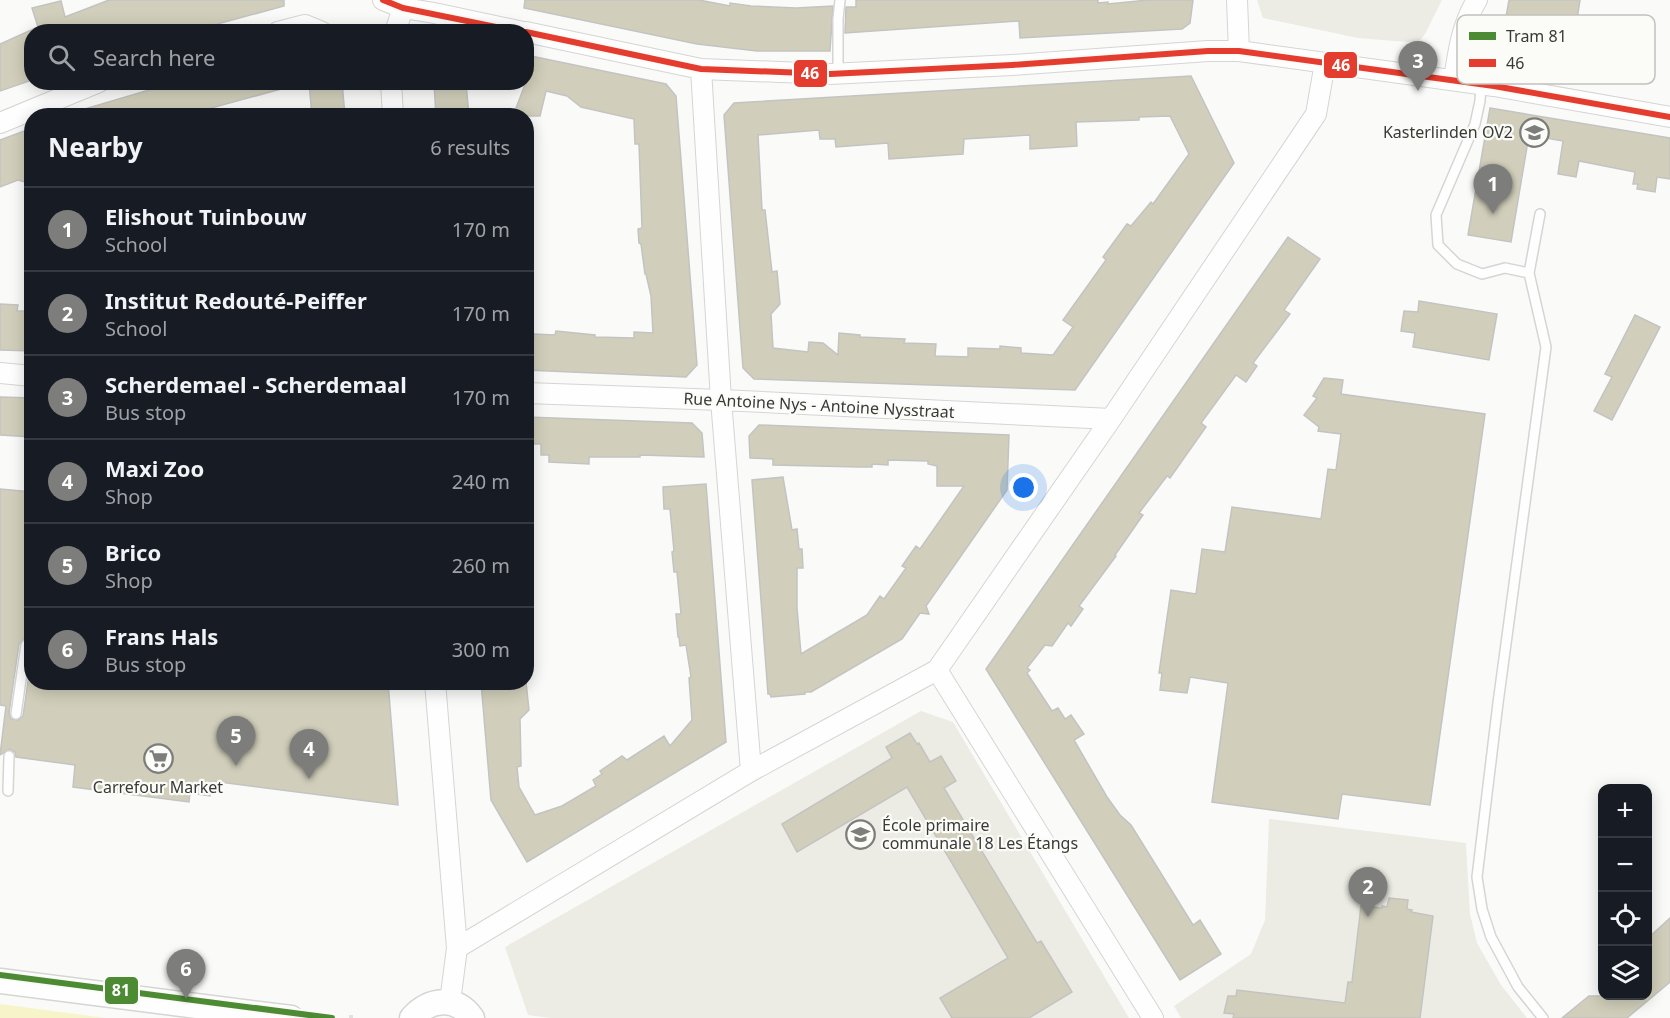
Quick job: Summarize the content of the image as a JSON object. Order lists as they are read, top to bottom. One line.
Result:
{"streets":{"street":["Rue Antoine Nys - Antoine Nysstraat"]},"places":{"school or university":["Kasterlinden OV2","École primaire communale 18 Les Étangs"],"supermarket":["Carrefour Market"]},"lines":["transit line 46","tram line 81"],"legend":["Tram 81","46"],"page":{"search":"Search here","pins":["3","1","5","4","2","6"],"heading":["Nearby","6 results"],"list":[{"mark":"1","name":"Elishout Tuinbouw","note":"School","value":"170 m"},{"mark":"2","name":"Institut Redouté-Peiffer","note":"School","value":"170 m"},{"mark":"3","name":"Scherdemael - Scherdemaal","note":"Bus stop","value":"170 m"},{"mark":"4","name":"Maxi Zoo","note":"Shop","value":"240 m"},{"mark":"5","name":"Brico","note":"Shop","value":"260 m"},{"mark":"6","name":"Frans Hals","note":"Bus stop","value":"300 m"}],"map_buttons":["+","−"]}}
